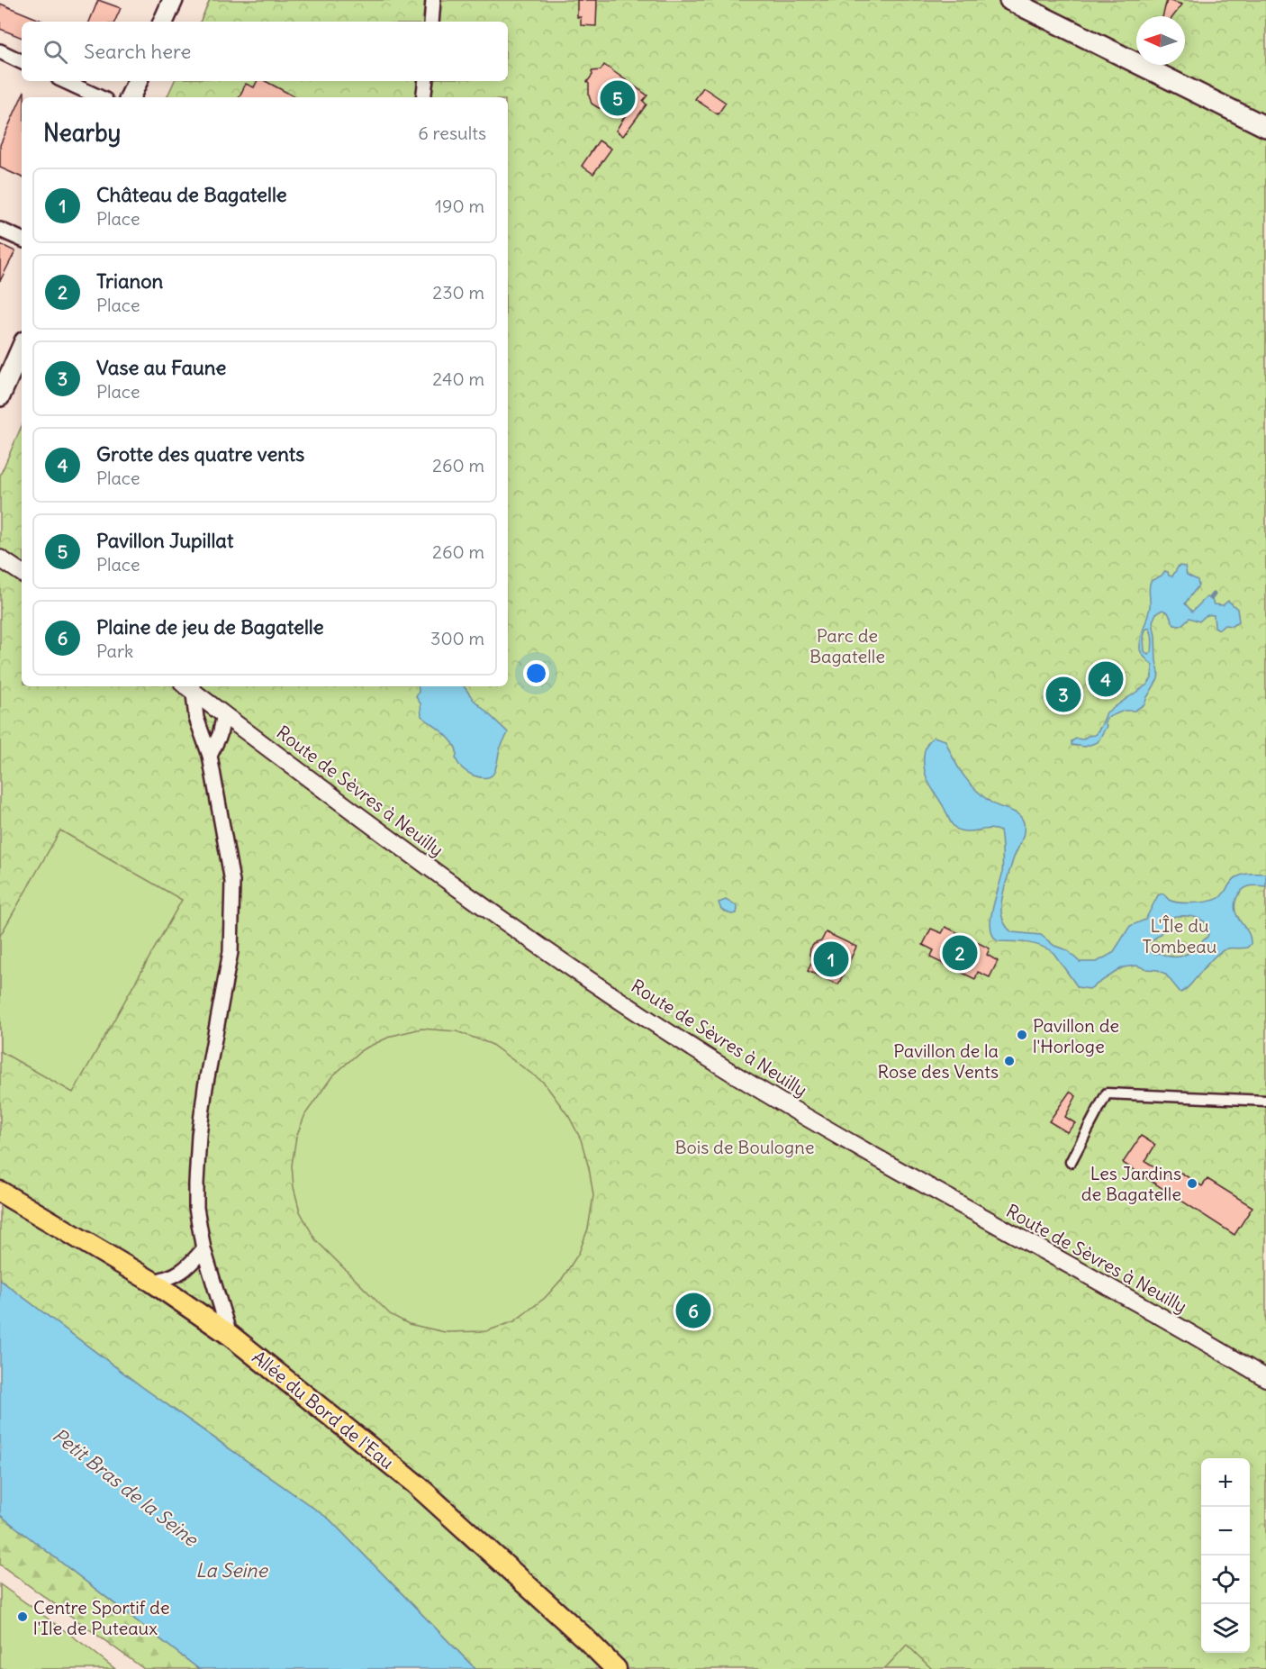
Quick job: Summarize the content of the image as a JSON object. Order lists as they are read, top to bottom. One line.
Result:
{"streets":{"main road":["Allée du Bord de l'Eau"],"street":["Route de Sèvres à Neuilly"]},"water":["Petit Bras de la Seine","La Seine"],"parks":["Parc de Bagatelle","L'Île du Tombeau","Bois de Boulogne"],"places":["Pavillon de l'Horloge","Pavillon de la Rose des Vents","Les Jardins de Bagatelle","Centre Sportif de l'Ile de Puteaux"],"north":"left","page":{"search":"Search here","pins":["5","4","3","2","1","6"],"heading":["Nearby","6 results"],"list":[{"mark":"1","name":"Château de Bagatelle","note":"Place","value":"190 m"},{"mark":"2","name":"Trianon","note":"Place","value":"230 m"},{"mark":"3","name":"Vase au Faune","note":"Place","value":"240 m"},{"mark":"4","name":"Grotte des quatre vents","note":"Place","value":"260 m"},{"mark":"5","name":"Pavillon Jupillat","note":"Place","value":"260 m"},{"mark":"6","name":"Plaine de jeu de Bagatelle","note":"Park","value":"300 m"}],"map_buttons":["+","−"]}}
